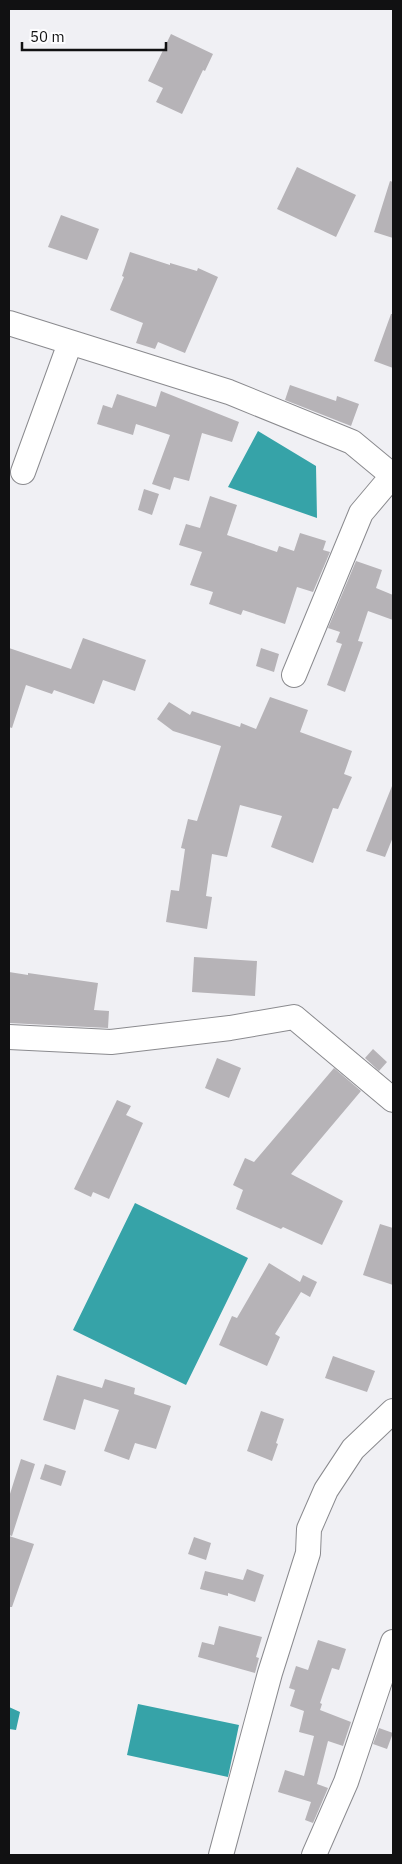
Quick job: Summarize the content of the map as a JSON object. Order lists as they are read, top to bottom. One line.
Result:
{"scale_bar":"50 m"}
